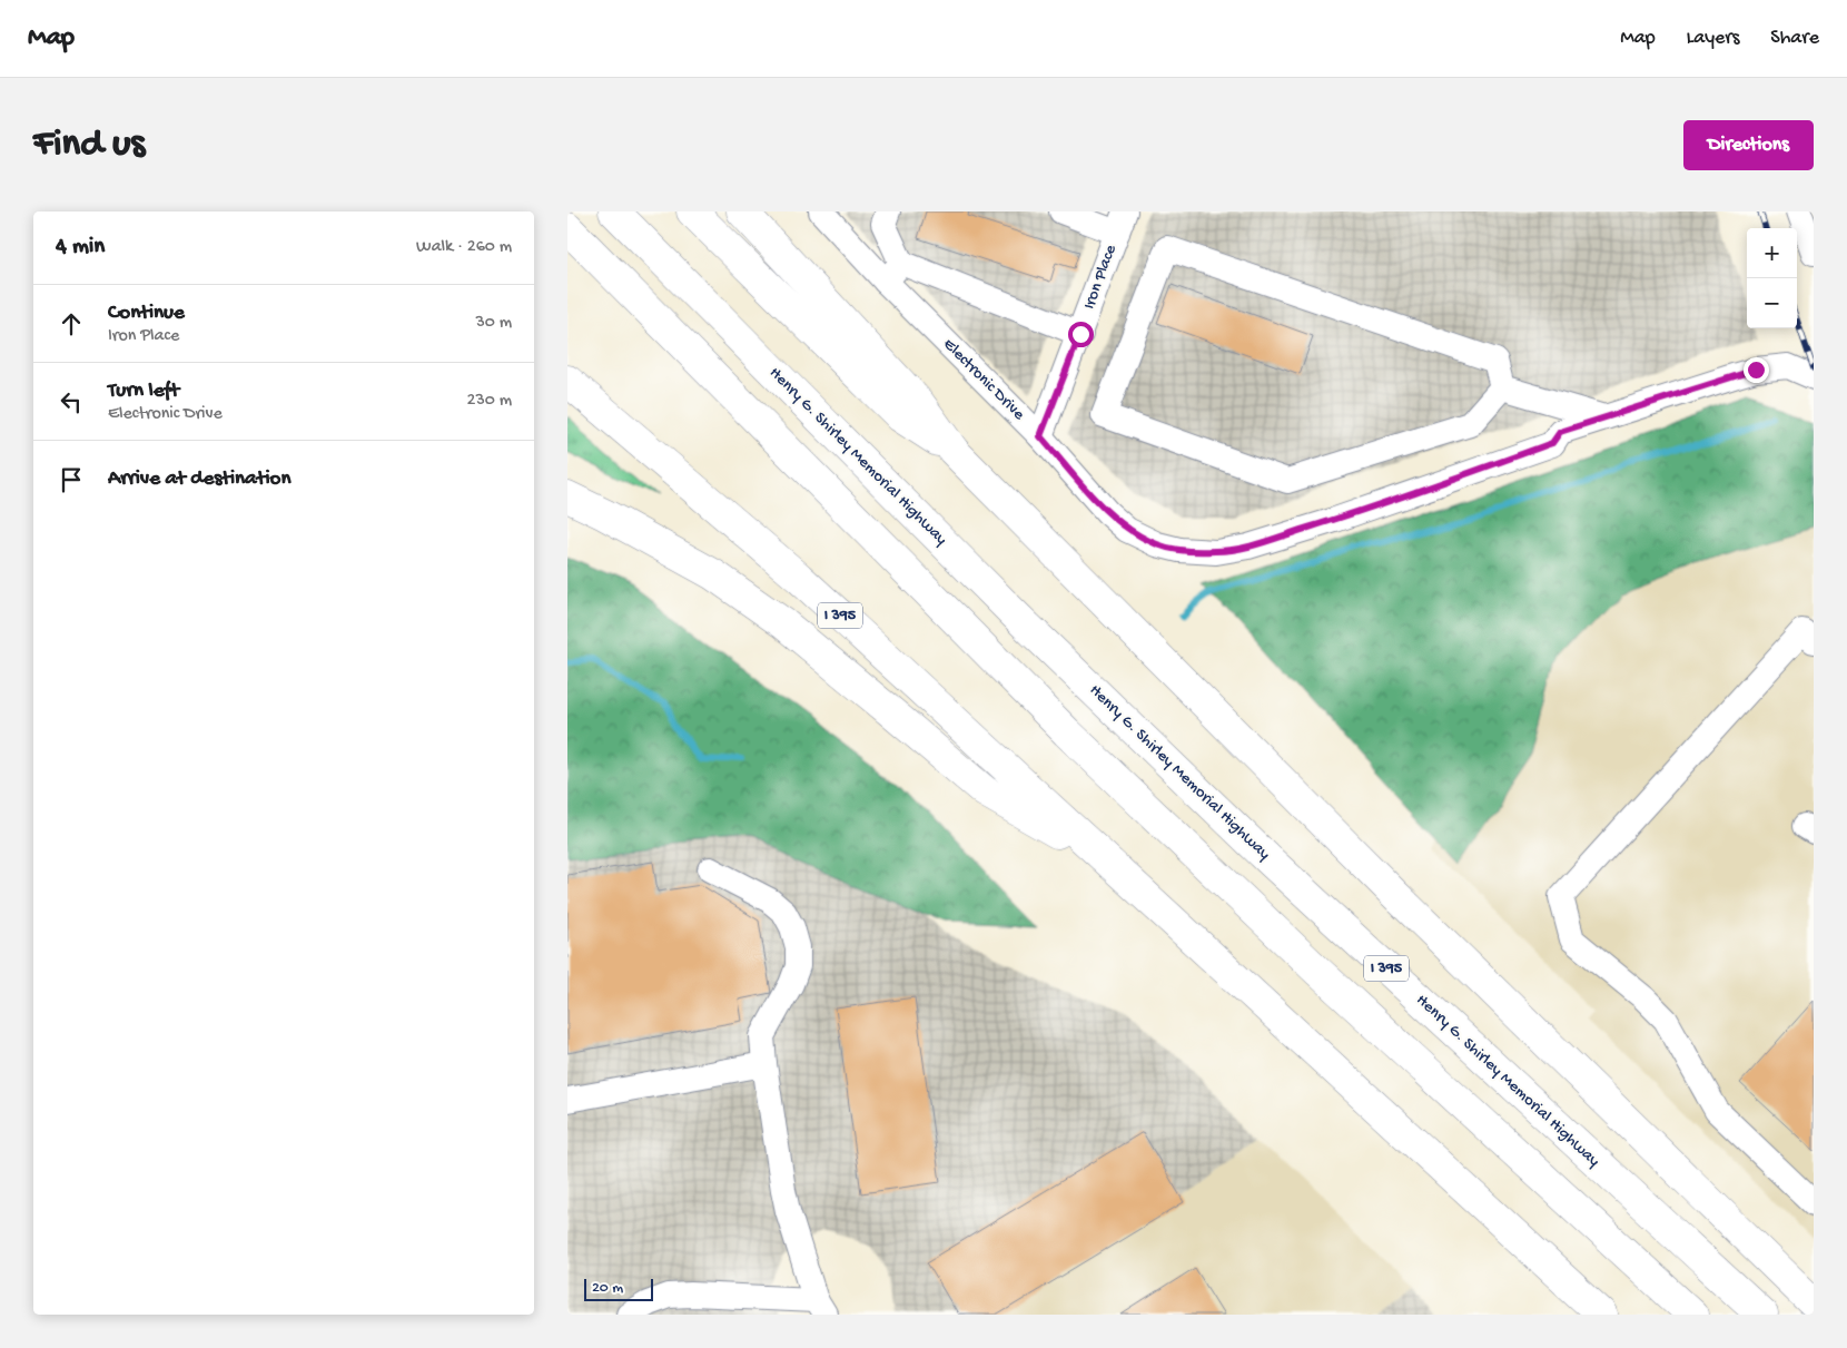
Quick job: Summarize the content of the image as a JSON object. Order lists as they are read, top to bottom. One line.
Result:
{"streets":{"highway":["Henry G. Shirley Memorial Highway","I 395"],"street":["Iron Place","Electronic Drive"]},"crossings":[["Iron Place","Electronic Drive"]],"scale_bar":"20 m","page":{"header":"Map","nav":["Map","Layers","Share"],"buttons":"Directions","title":"Find us","heading":["4 min","Walk · 260 m"],"map_buttons":["+","−"],"list":[["Continue","Iron Place","30 m"],["Turn left","Electronic Drive","230 m"],"Arrive at destination"],"scale":"20 m"}}
